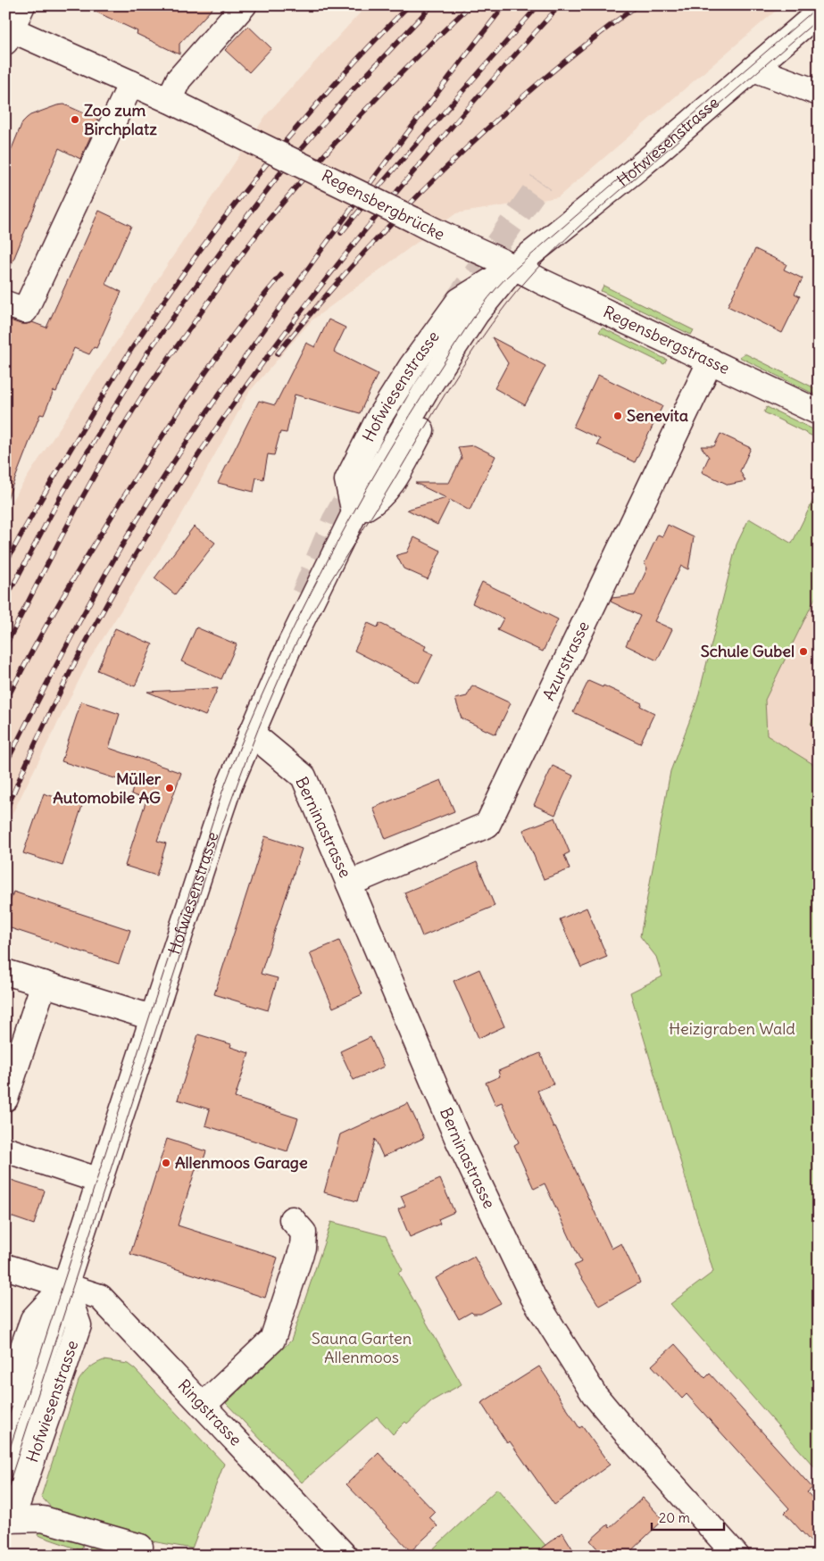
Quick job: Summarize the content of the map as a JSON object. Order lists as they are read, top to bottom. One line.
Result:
{"streets":{"street":["Hofwiesenstrasse","Regensbergbrücke","Regensbergstrasse","Azurstrasse","Berninastrasse","Ringstrasse"]},"crossings":[["Hofwiesenstrasse","Regensbergbrücke"],["Hofwiesenstrasse","Regensbergstrasse"],["Hofwiesenstrasse","Berninastrasse"],["Hofwiesenstrasse","Ringstrasse"],["Regensbergbrücke","Regensbergstrasse"],["Regensbergstrasse","Azurstrasse"],["Azurstrasse","Berninastrasse"]],"parks":["Heizigraben Wald","Sauna Garten Allenmoos"],"places":["Zoo zum Birchplatz","Senevita","Schule Gubel","Müller Automobile AG","Allenmoos Garage"],"scale_bar":"20 m"}
